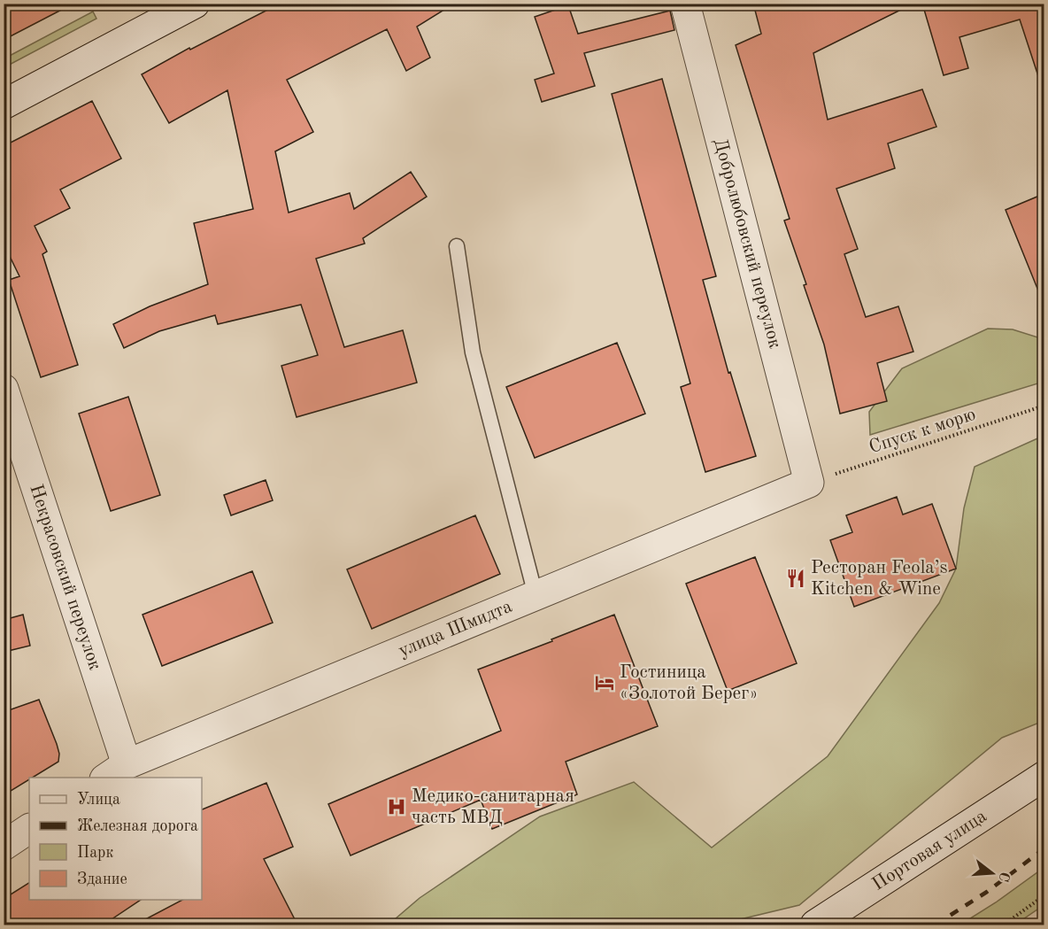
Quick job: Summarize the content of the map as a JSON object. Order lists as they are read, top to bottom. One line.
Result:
{"streets":{"street":["Добролюбовский переулок","Некрасовский переулок","улица Шмидта","Портовая улица"],"path":["Спуск к морю"]},"crossings":[["Добролюбовский переулок","Спуск к морю"],["Добролюбовский переулок","улица Шмидта"],["Спуск к морю","улица Шмидта"],["Некрасовский переулок","улица Шмидта"]],"places":{"restaurant":["Ресторан Feola’s Kitchen & Wine"],"hotel":["Гостиница «Золотой Берег»"],"hospital":["Медико-санитарная часть МВД"]},"legend":["Улица","Железная дорога","Парк","Здание"],"north":"right"}
